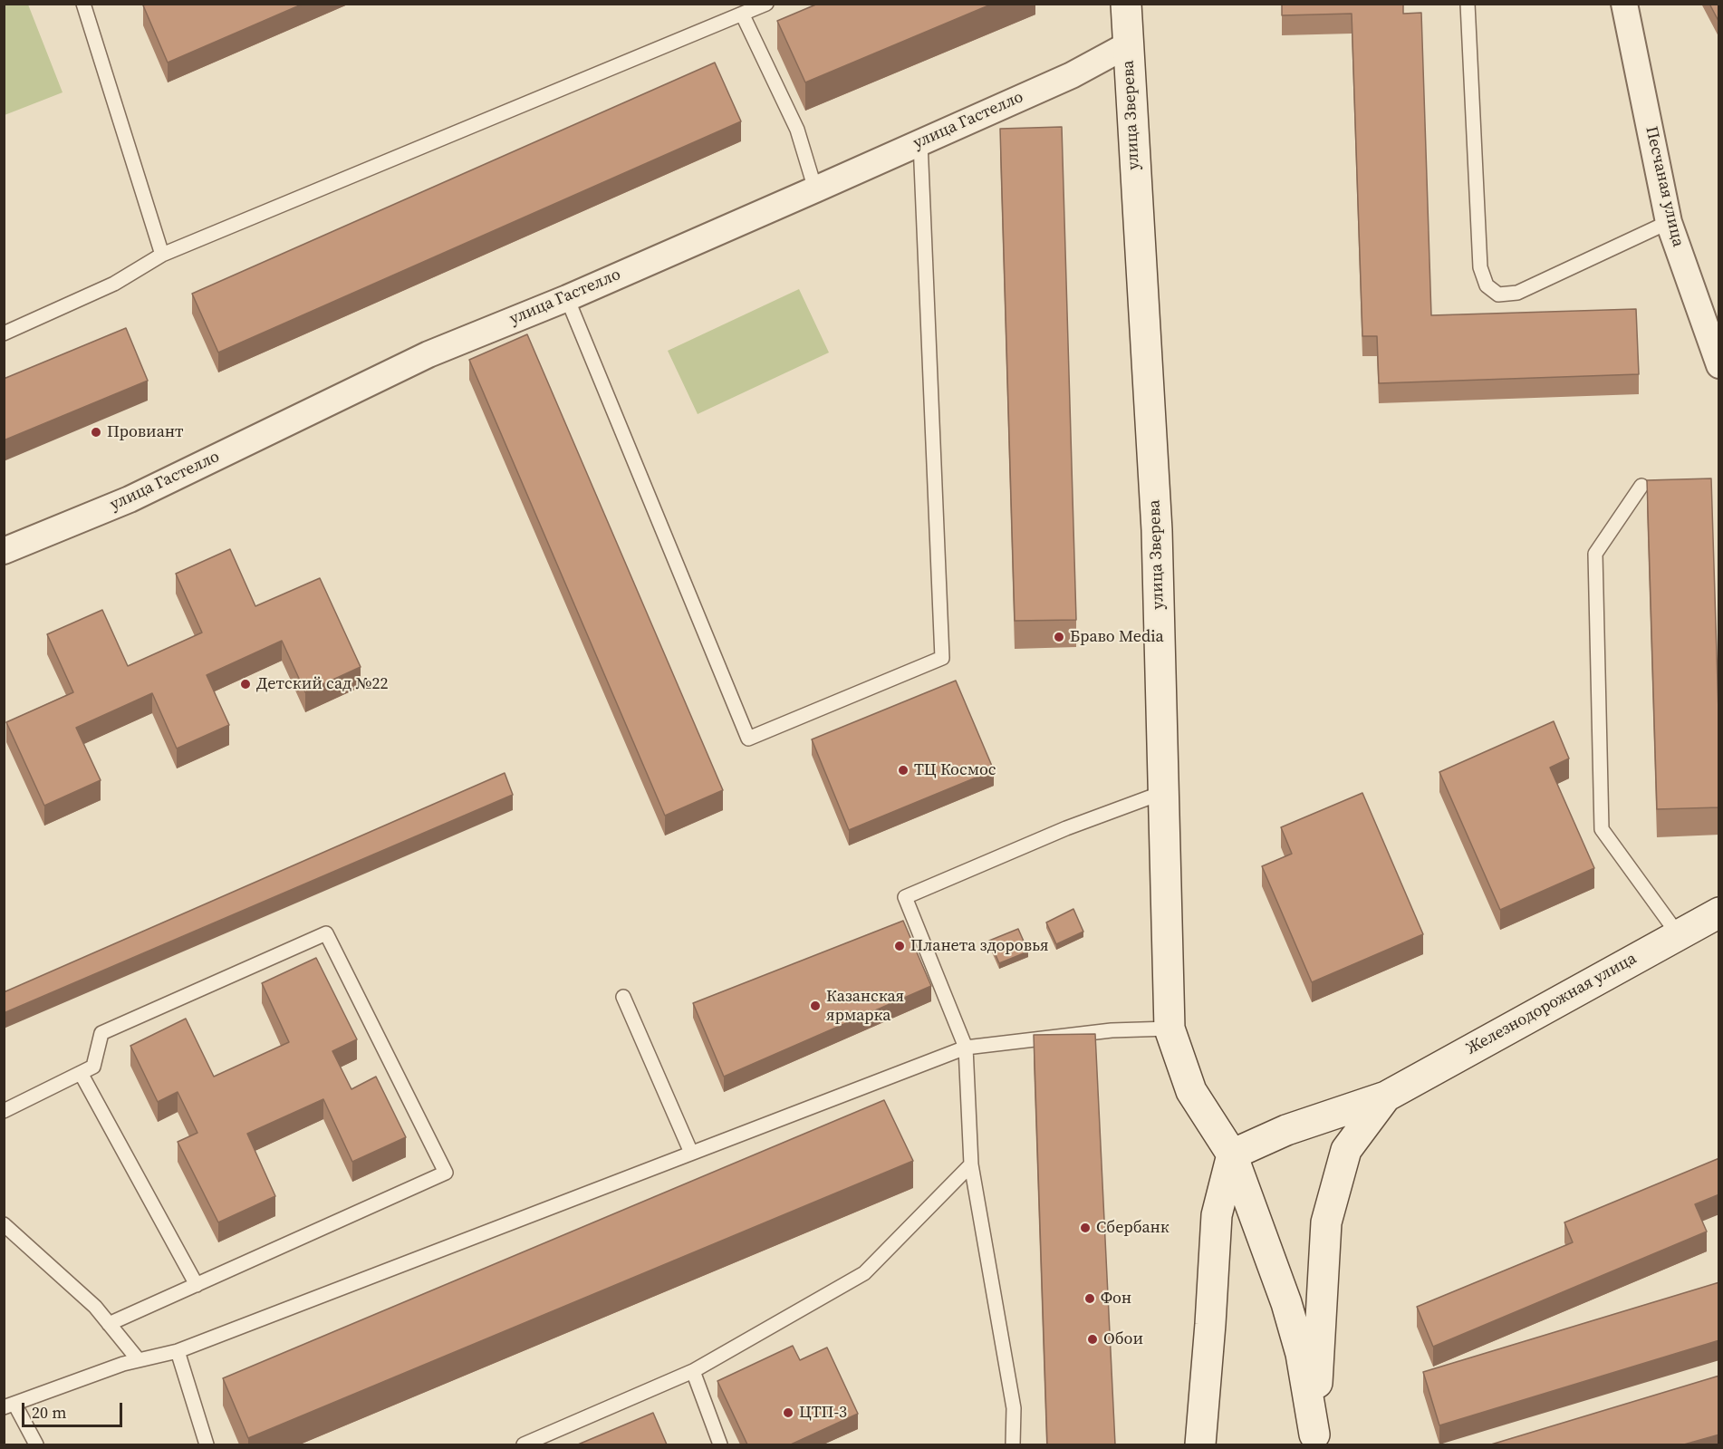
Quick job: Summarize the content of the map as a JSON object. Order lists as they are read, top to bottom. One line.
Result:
{"streets":{"main road":["улица Зверева","Железнодорожная улица"],"street":["улица Гастелло","Песчаная улица"]},"crossings":[["улица Зверева","улица Гастелло"]],"places":["Провиант","Браво Media","Детский сад №22","ТЦ Космос","Планета здоровья","Казанская ярмарка","Сбербанк","Фон","Обои","ЦТП-3"],"scale_bar":"20 m"}
